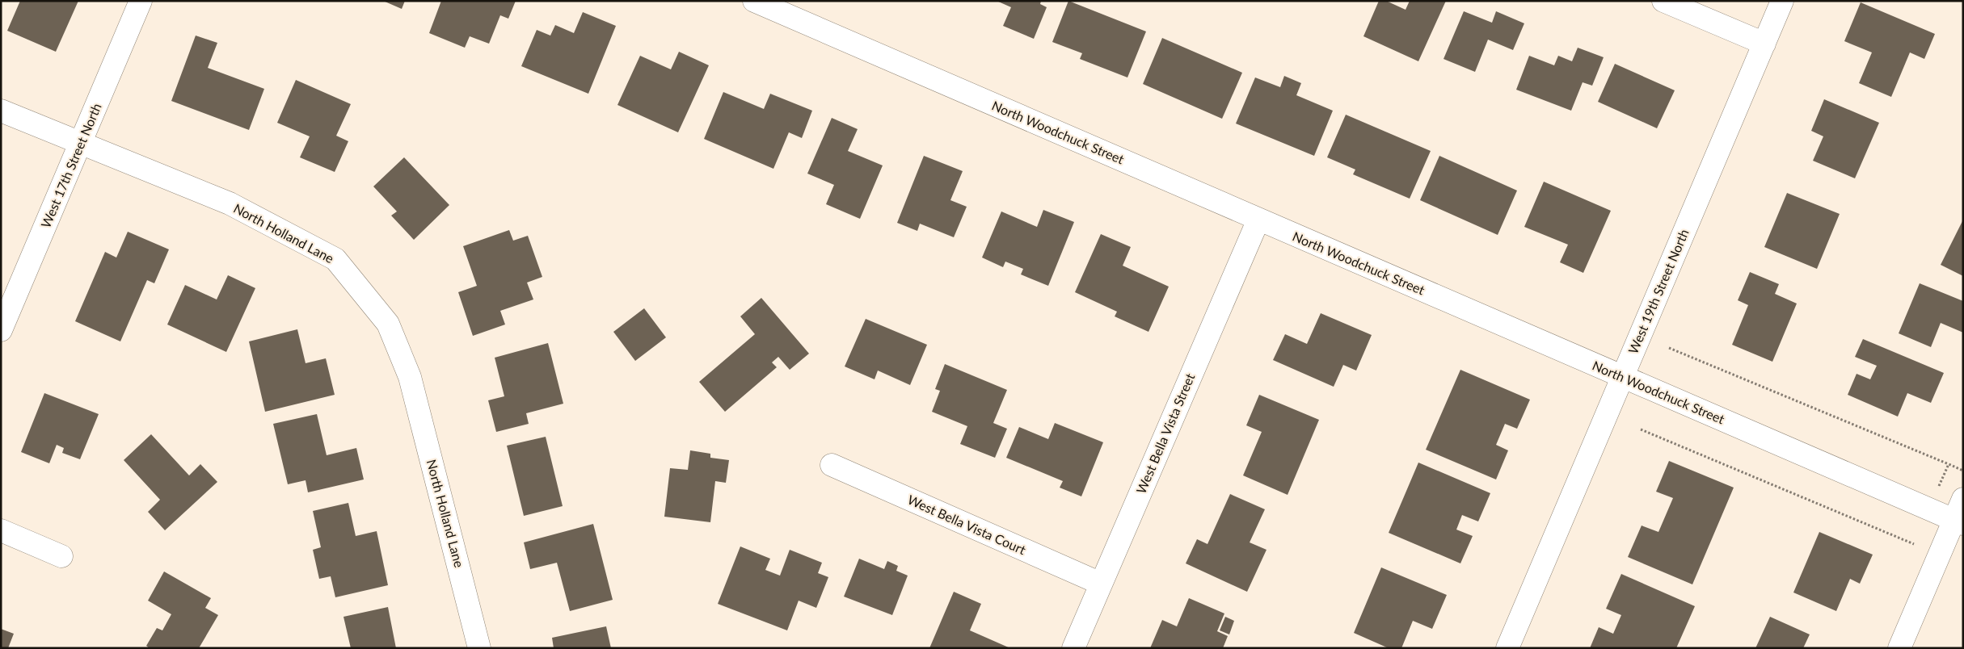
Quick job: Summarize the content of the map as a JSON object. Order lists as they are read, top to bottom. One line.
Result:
{"streets":{"street":["North Woodchuck Street","West 17th Street North","North Holland Lane","West 19th Street North","West Bella Vista Street","West Bella Vista Court"]},"crossings":[["North Woodchuck Street","West 19th Street North"],["North Woodchuck Street","West Bella Vista Street"],["West 17th Street North","North Holland Lane"],["West Bella Vista Street","West Bella Vista Court"]]}
